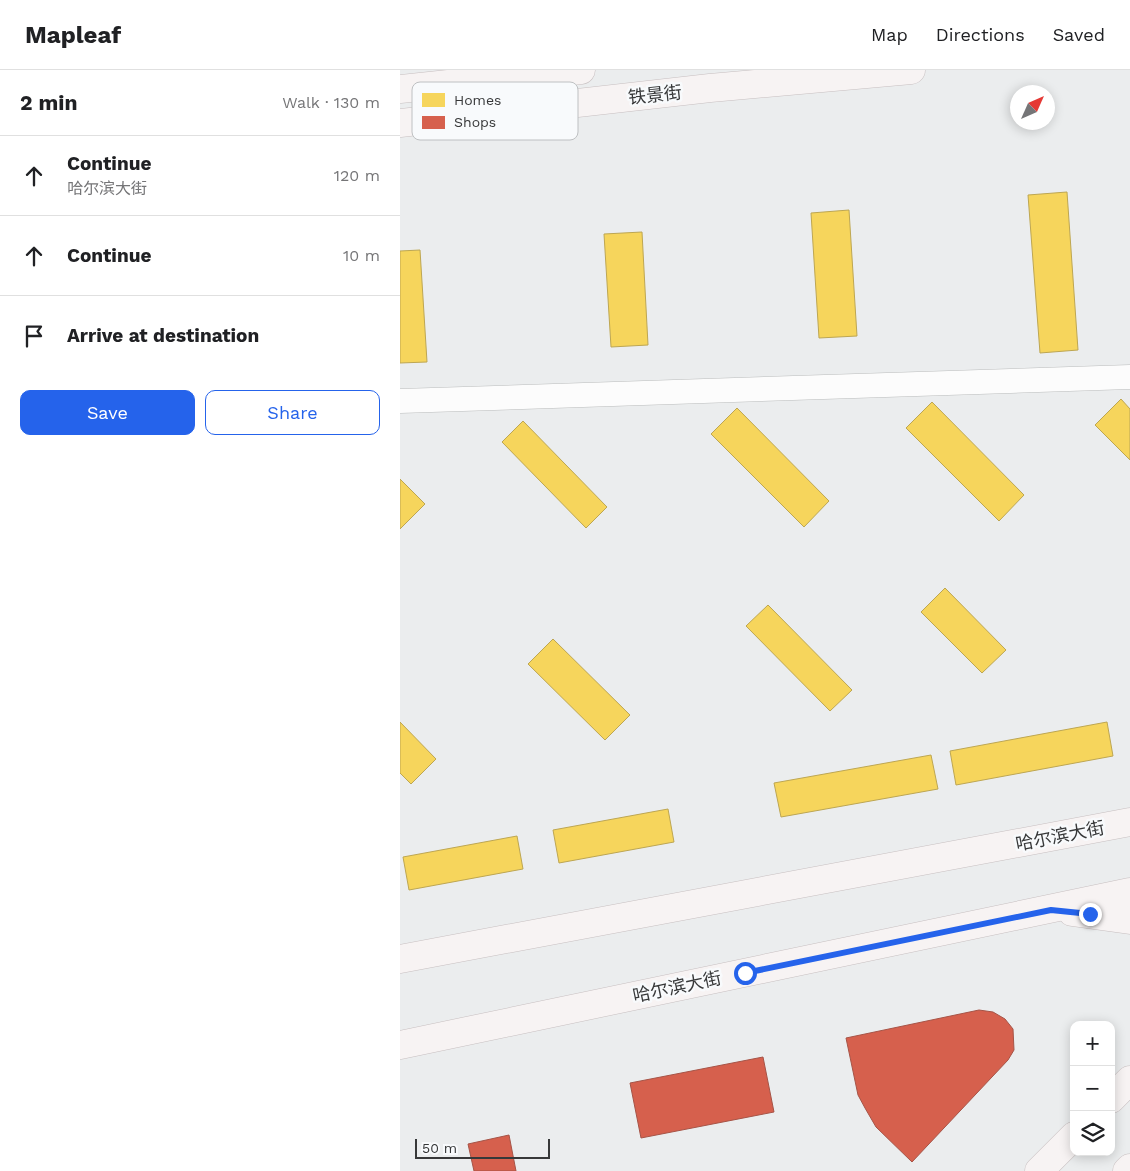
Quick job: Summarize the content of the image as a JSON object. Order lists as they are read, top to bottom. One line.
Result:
{"streets":{"main road":["铁景街","哈尔滨大街"]},"legend":["Homes","Shops"],"scale_bar":"50 m","north":"top right","page":{"header":"Mapleaf","nav":["Map","Directions","Saved"],"heading":["2 min","Walk · 130 m"],"list":[["Continue","哈尔滨大街","120 m"],["Continue","10 m"],"Arrive at destination"],"buttons":["Save","Share"],"map_buttons":["+","−"],"scale":"50 m"}}
